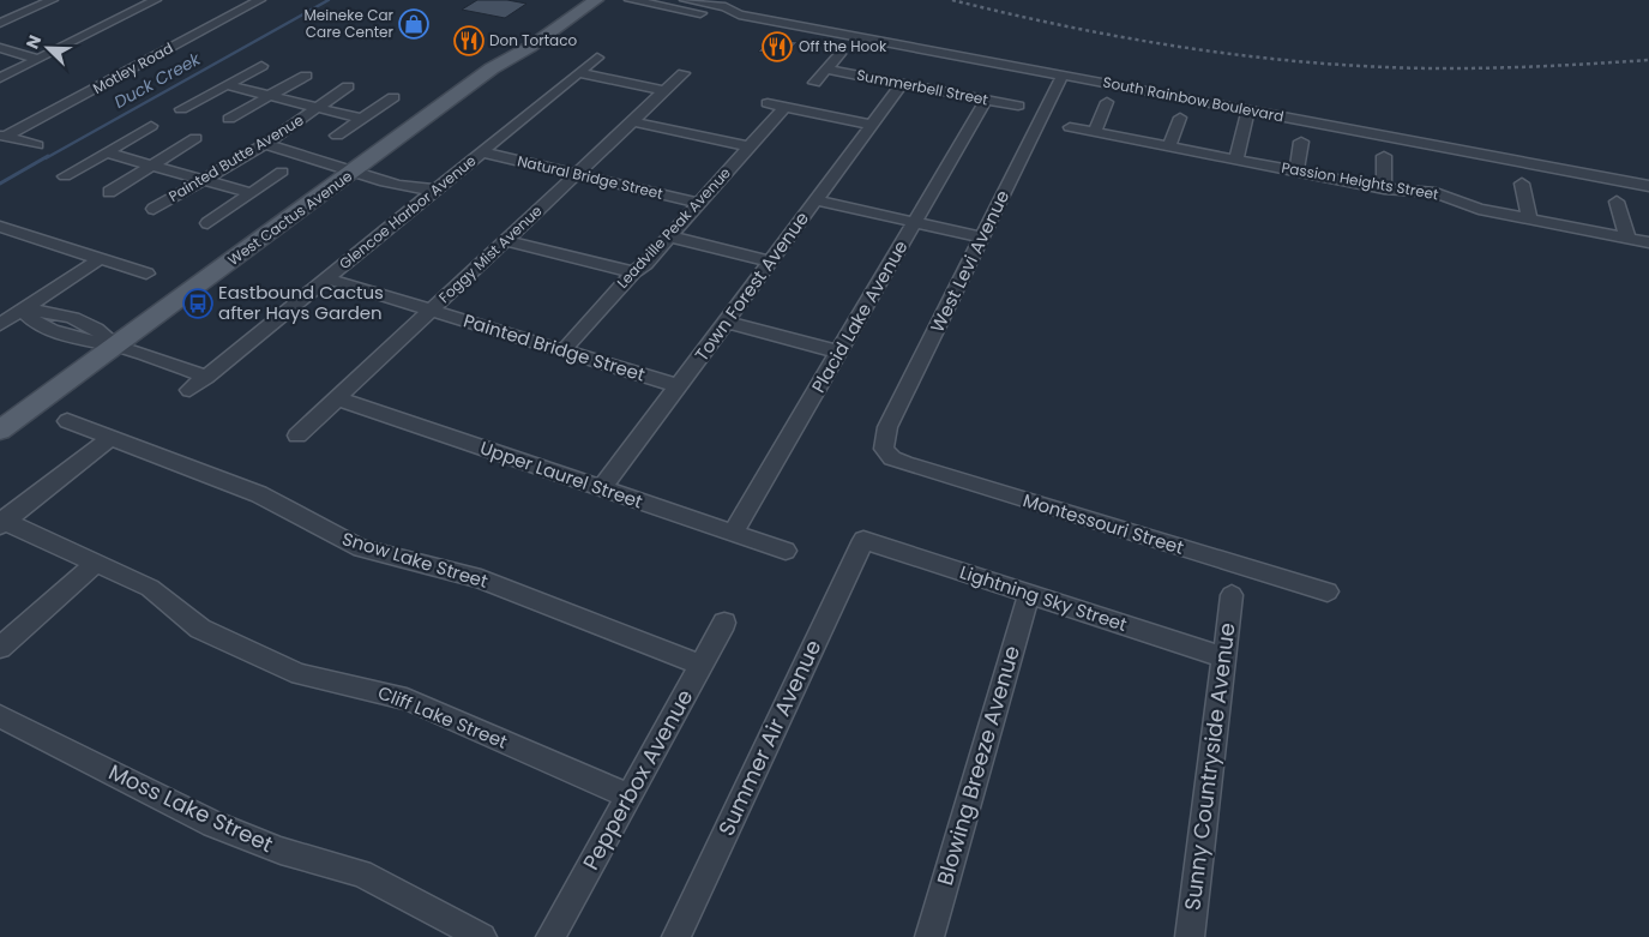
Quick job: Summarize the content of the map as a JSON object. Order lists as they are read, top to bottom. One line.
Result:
{"streets":{"main road":["West Cactus Avenue"],"street":["Motley Road","Summerbell Street","South Rainbow Boulevard","Painted Butte Avenue","Natural Bridge Street","Passion Heights Street","Glencoe Harbor Avenue","Leadville Peak Avenue","Foggy Mist Avenue","West Levi Avenue","Town Forest Avenue","Placid Lake Avenue","Painted Bridge Street","Upper Laurel Street","Montessouri Street","Snow Lake Street","Lightning Sky Street","Cliff Lake Street","Summer Air Avenue","Blowing Breeze Avenue","Sunny Countryside Avenue","Pepperbox Avenue","Moss Lake Street"]},"crossings":[["Summerbell Street","Town Forest Avenue"],["Summerbell Street","Placid Lake Avenue"],["South Rainbow Boulevard","West Levi Avenue"],["Natural Bridge Street","Glencoe Harbor Avenue"],["Natural Bridge Street","Leadville Peak Avenue"],["Natural Bridge Street","Foggy Mist Avenue"],["Glencoe Harbor Avenue","Painted Bridge Street"],["Leadville Peak Avenue","Painted Bridge Street"],["Foggy Mist Avenue","Painted Bridge Street"],["Foggy Mist Avenue","Upper Laurel Street"],["West Levi Avenue","Montessouri Street"],["Town Forest Avenue","Painted Bridge Street"],["Town Forest Avenue","Upper Laurel Street"],["Placid Lake Avenue","Upper Laurel Street"],["Snow Lake Street","Pepperbox Avenue"],["Lightning Sky Street","Summer Air Avenue"],["Lightning Sky Street","Blowing Breeze Avenue"],["Lightning Sky Street","Sunny Countryside Avenue"],["Cliff Lake Street","Pepperbox Avenue"]],"water":["Duck Creek"],"places":{"shop":["Meineke Car Care Center"],"restaurant":["Don Tortaco","Off the Hook"],"bus stop":["Eastbound Cactus after Hays Garden"]},"north":"top left"}
